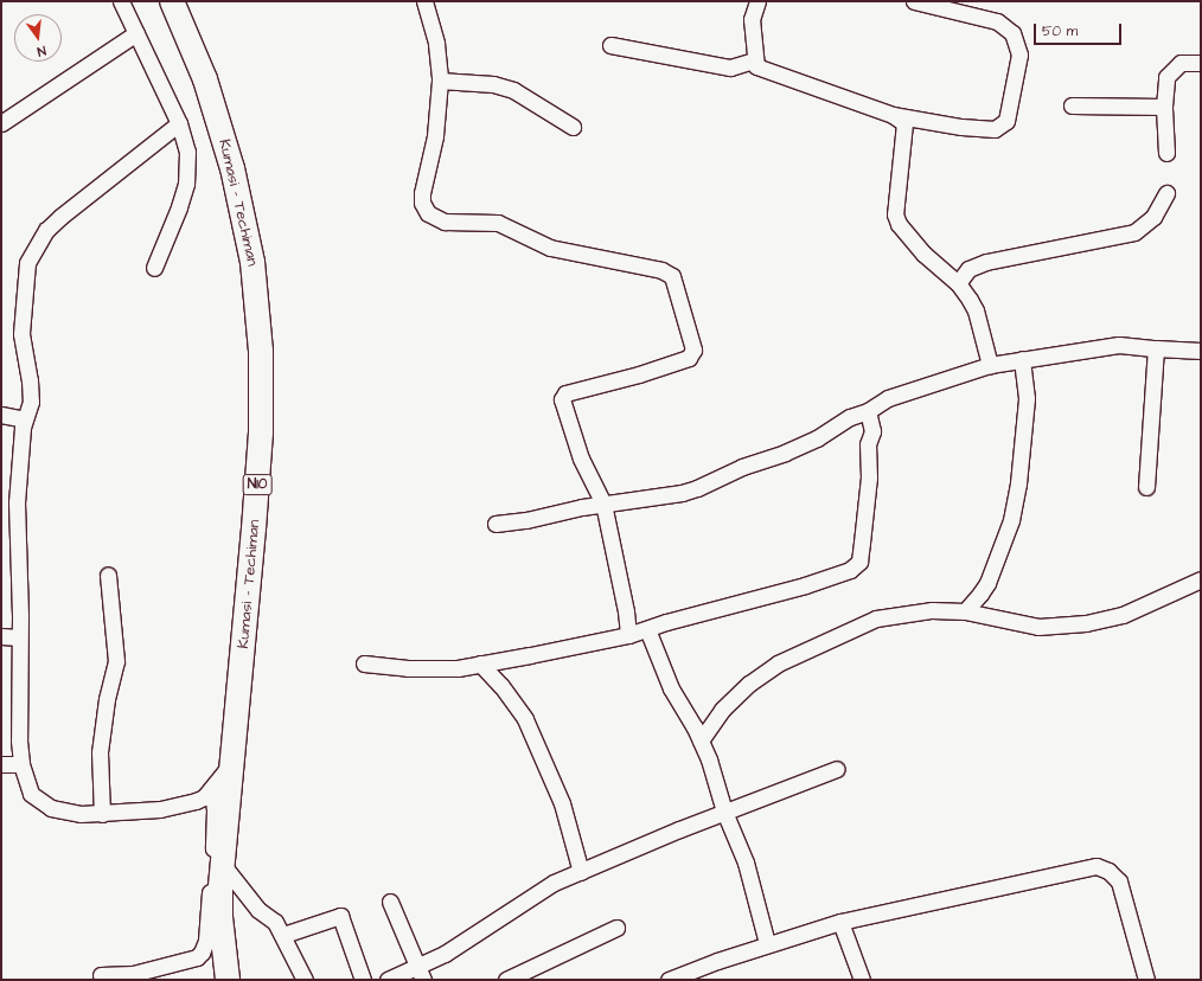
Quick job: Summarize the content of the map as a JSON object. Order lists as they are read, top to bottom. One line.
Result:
{"streets":{"highway":["Kumasi - Techiman","N10"]},"scale_bar":"50 m","north":"bottom"}
